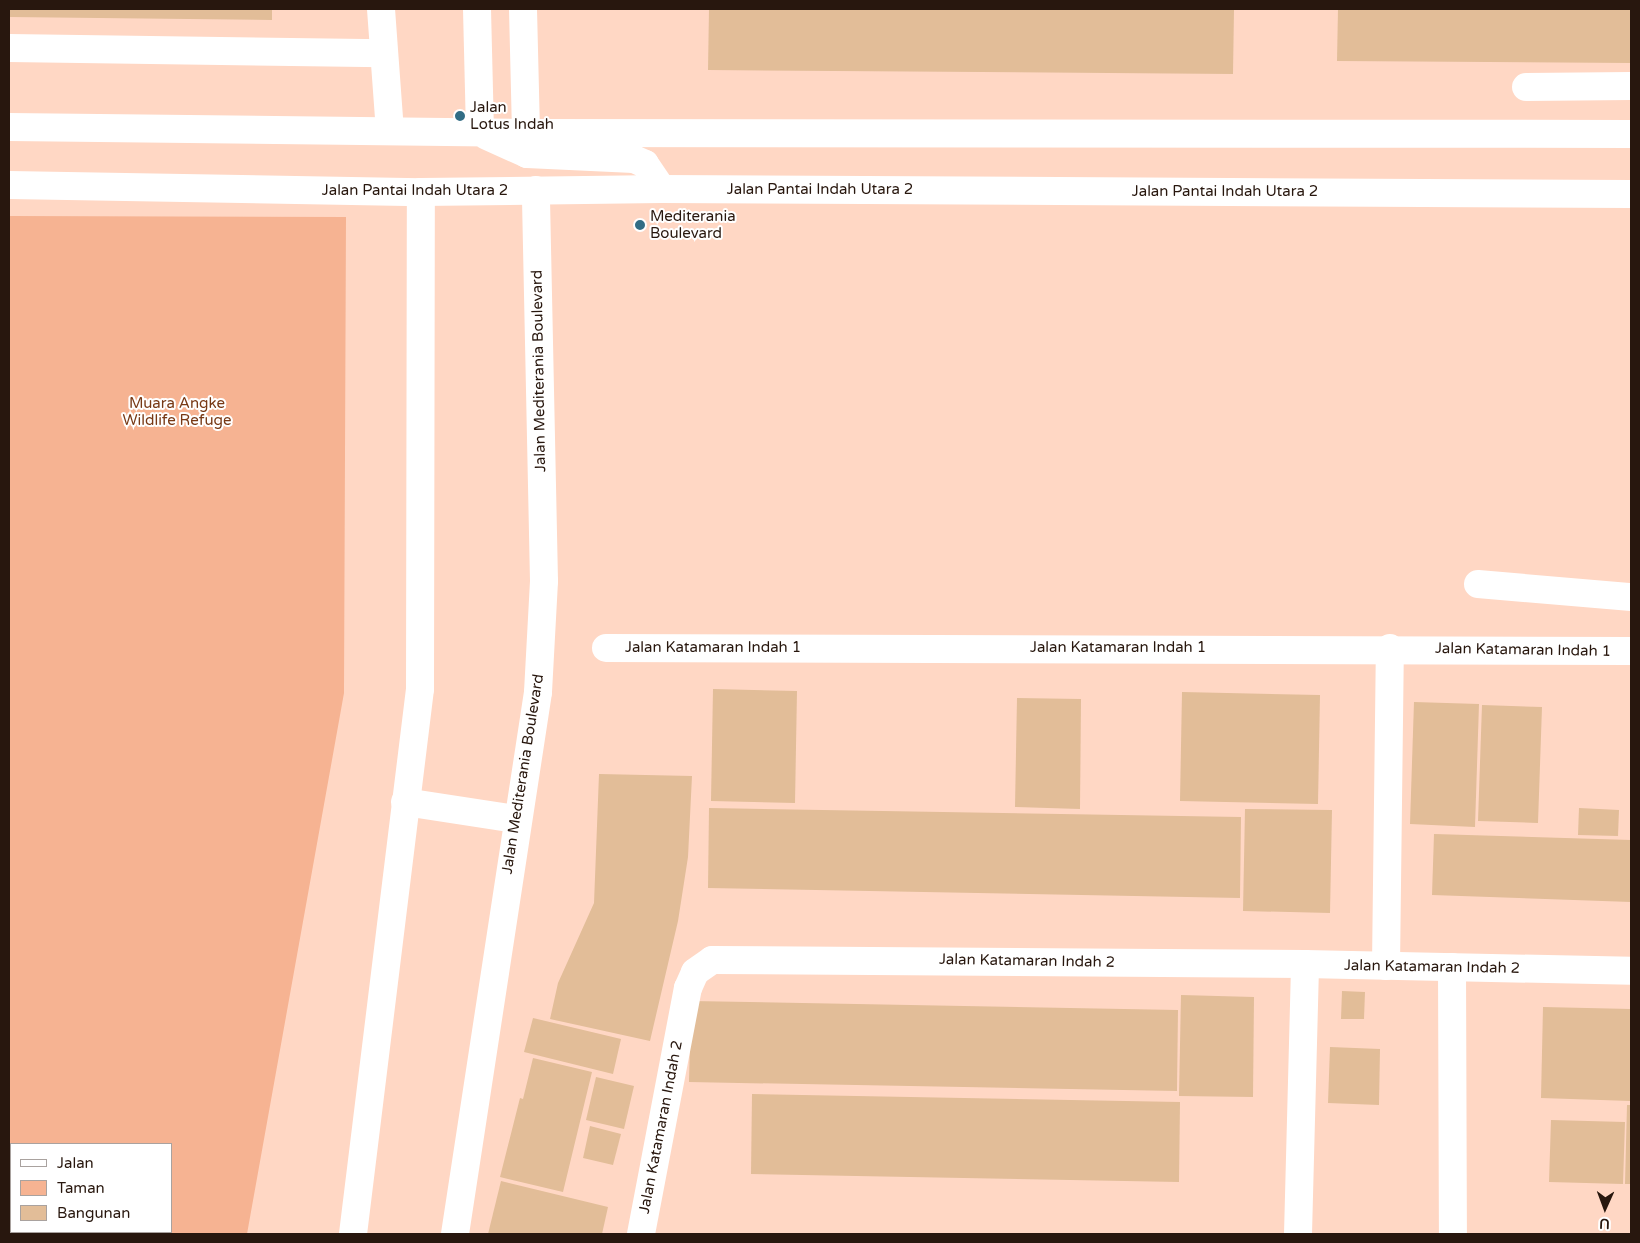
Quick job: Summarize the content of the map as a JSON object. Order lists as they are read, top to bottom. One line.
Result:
{"streets":{"street":["Jalan Pantai Indah Utara 2","Jalan Mediterania Boulevard","Jalan Katamaran Indah 1","Jalan Katamaran Indah 2"]},"crossings":[["Jalan Pantai Indah Utara 2","Jalan Mediterania Boulevard"]],"parks":["Muara Angke Wildlife Refuge"],"places":["Jalan Lotus Indah","Mediterania Boulevard"],"legend":["Jalan","Taman","Bangunan"],"north":"bottom"}
